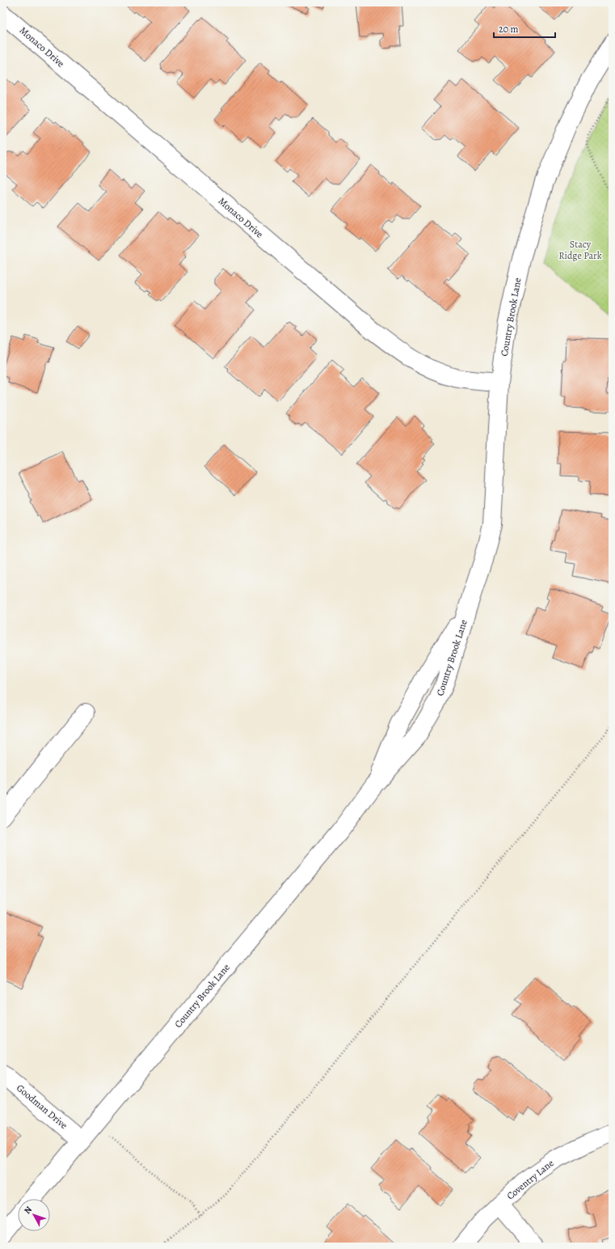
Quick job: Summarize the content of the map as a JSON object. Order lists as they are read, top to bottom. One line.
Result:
{"streets":{"street":["Monaco Drive","Country Brook Lane","Goodman Drive","Coventry Lane"]},"crossings":[["Monaco Drive","Country Brook Lane"],["Country Brook Lane","Goodman Drive"]],"parks":["Stacy Ridge Park"],"scale_bar":"20 m","north":"top left"}
